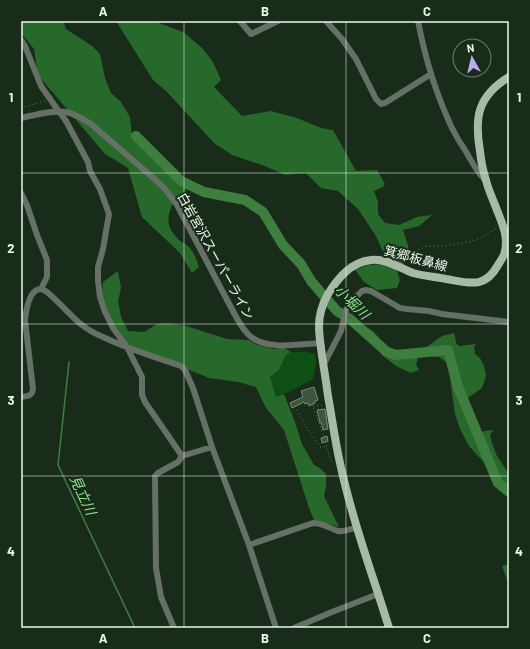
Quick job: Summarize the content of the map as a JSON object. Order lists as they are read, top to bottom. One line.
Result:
{"streets":{"main road":["箕郷板鼻線"],"street":["白岩宮沢スーパーライン"]},"crossings":[["白岩宮沢スーパーライン","箕郷板鼻線"]],"water":["小堀川","見立川"],"north":"top","grid":{"columns":["A","B","C"],"rows":["1","2","3","4"]}}
